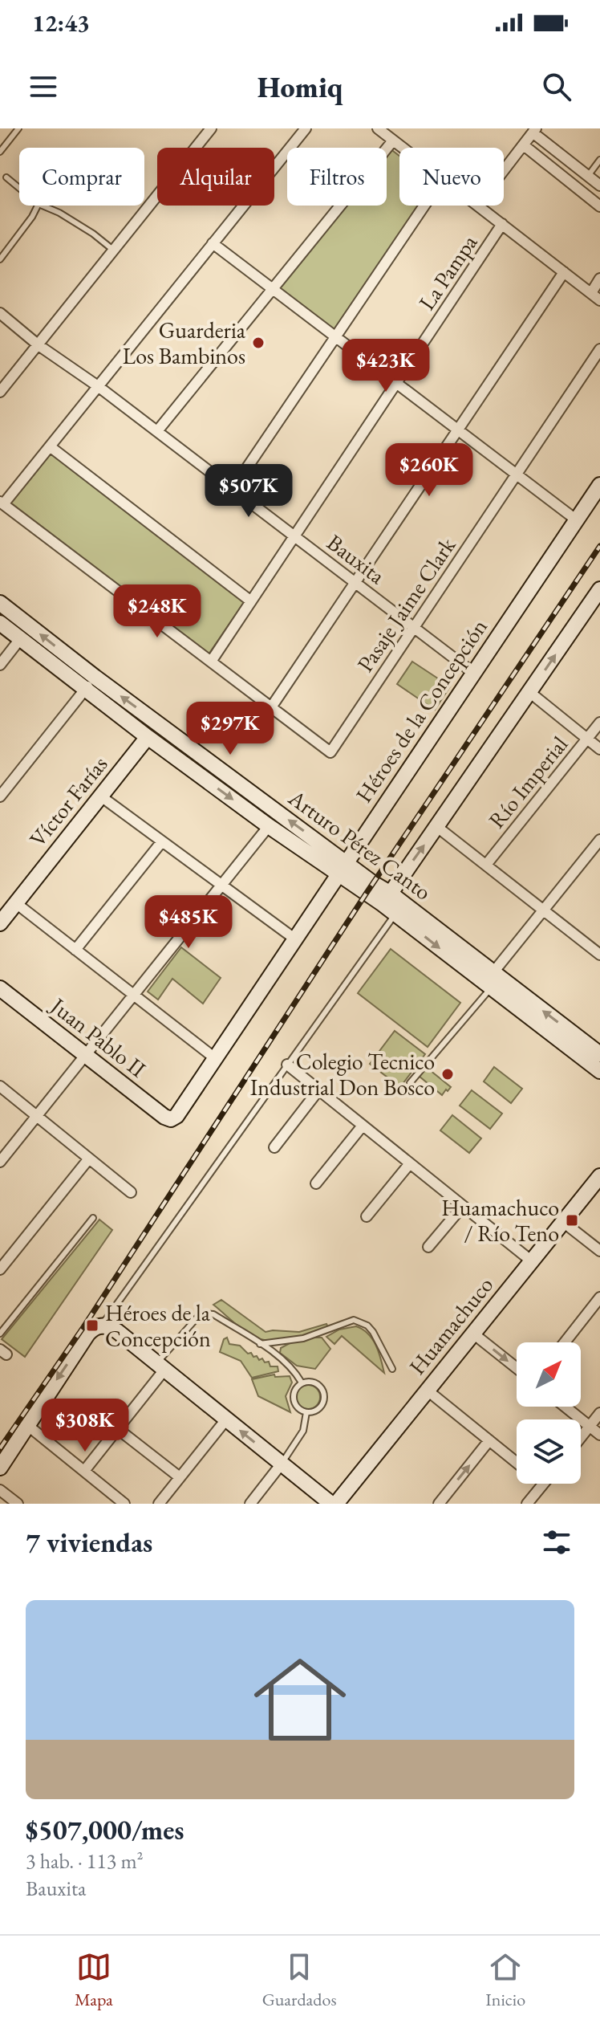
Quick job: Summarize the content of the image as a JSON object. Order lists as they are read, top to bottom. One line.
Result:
{"streets":{"street":["La Pampa","Bauxita","Pasaje Jaime Clark","Héroes de la Concepción","Río Imperial","Víctor Farías","Arturo Pérez Canto","Juan Pablo II","Huamachuco"]},"crossings":[["La Pampa","Bauxita"],["Bauxita","Pasaje Jaime Clark"],["Bauxita","Héroes de la Concepción"],["Héroes de la Concepción","Arturo Pérez Canto"],["Héroes de la Concepción","Juan Pablo II"],["Víctor Farías","Arturo Pérez Canto"]],"places":{"other":["Guarderia Los Bambinos","Colegio Tecnico Industrial Don Bosco"],"transit":["Huamachuco / Río Teno","Héroes de la Concepción"]},"north":"top right","page":{"status":"12:43","header":"Homiq","chip":["Comprar","Alquilar","Filtros","Nuevo"],"price":["$423K","$260K","$507K","$248K","$297K","$485K","$308K"],"heading":"7 viviendas","list":[{"name":"$507,000/mes","note":"3 hab. · 113 m² · Bauxita"}],"tabs":["Mapa","Guardados","Inicio"]}}
